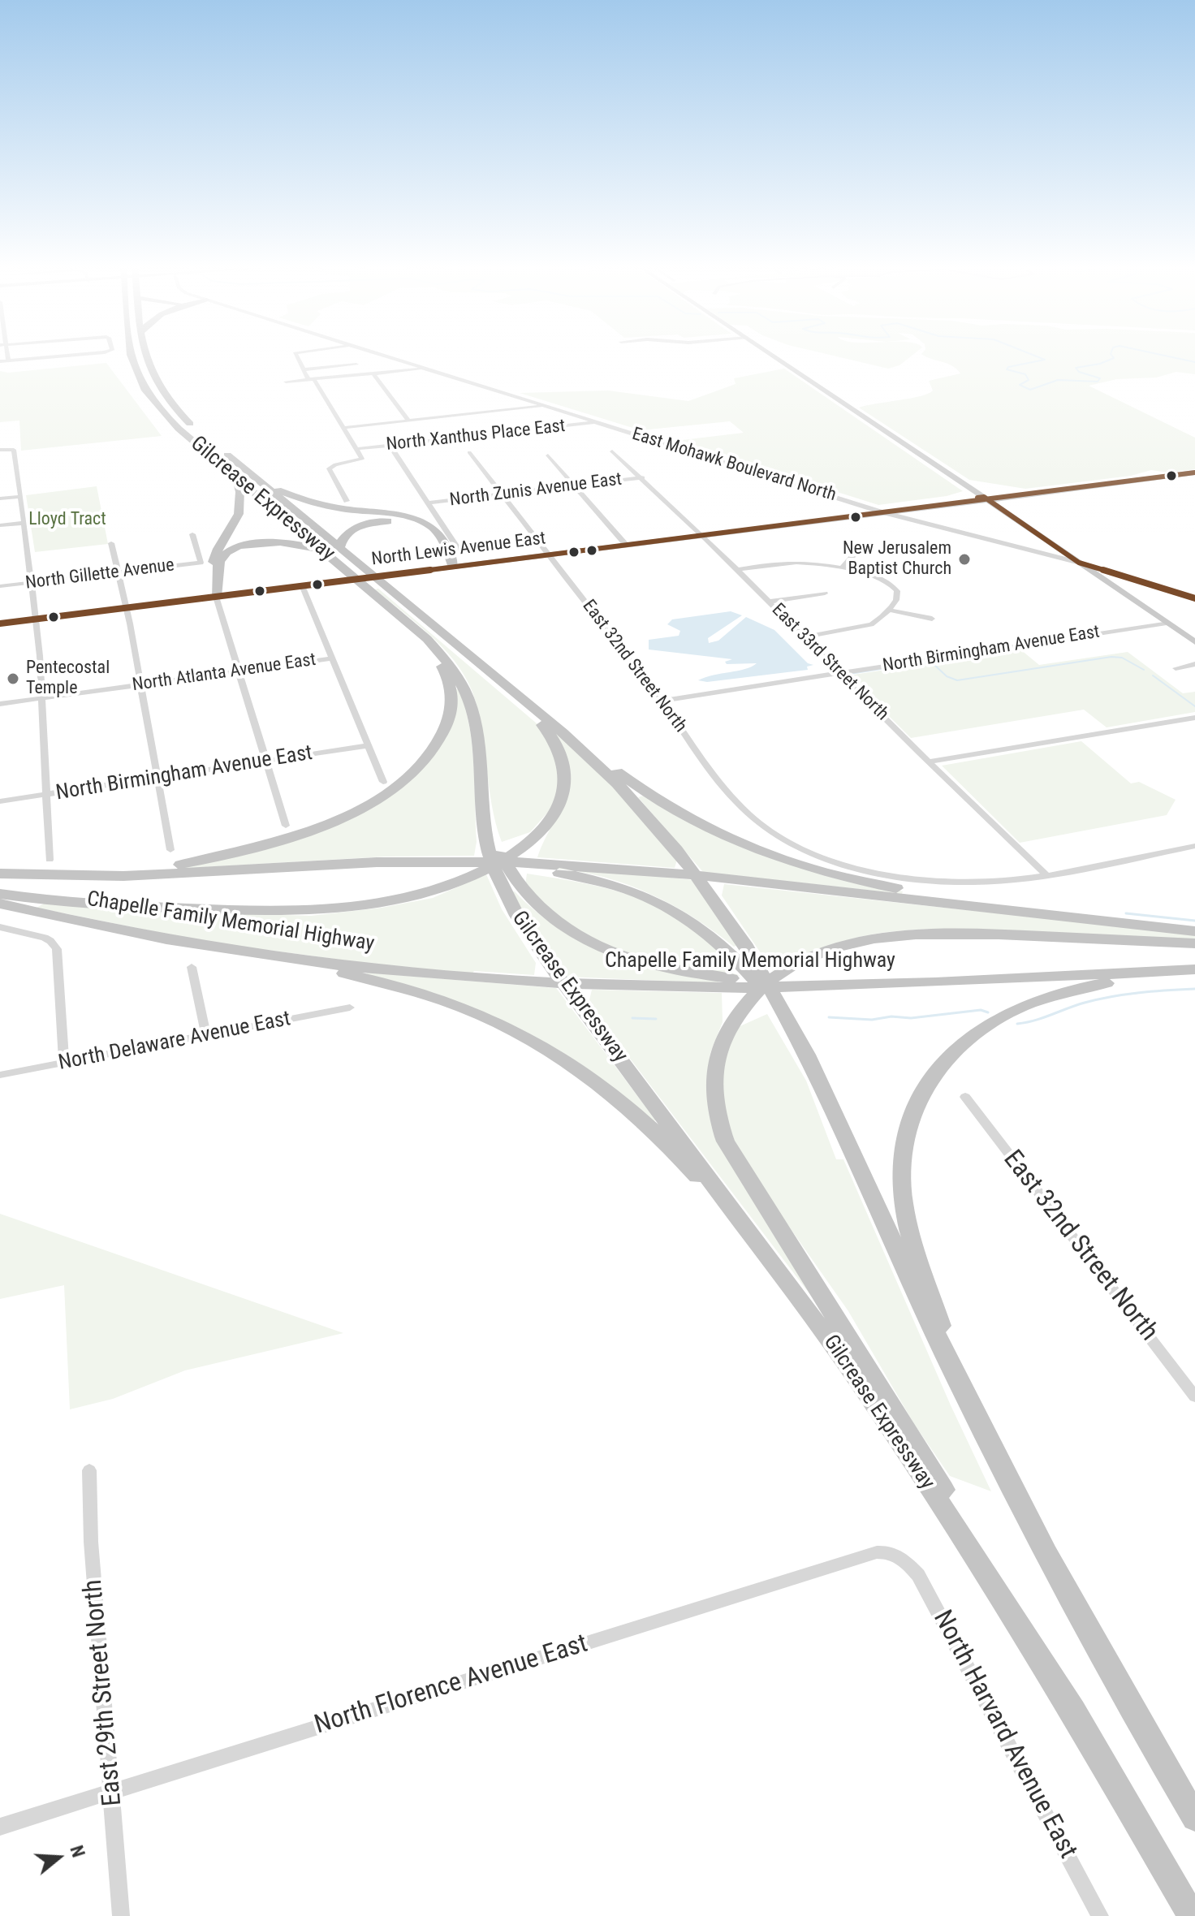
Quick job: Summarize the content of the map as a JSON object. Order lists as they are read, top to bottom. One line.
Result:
{"streets":{"highway":["Gilcrease Expressway","Chapelle Family Memorial Highway"],"main road":["North Lewis Avenue East"],"street":["North Xanthus Place East","East Mohawk Boulevard North","North Zunis Avenue East","North Gillette Avenue","North Birmingham Avenue East","East 33rd Street North","East 32nd Street North","North Atlanta Avenue East","North Delaware Avenue East","North Florence Avenue East","East 29th Street North","North Harvard Avenue East"]},"crossings":[["North Xanthus Place East","East Mohawk Boulevard North"],["East Mohawk Boulevard North","North Lewis Avenue East"],["North Zunis Avenue East","East 33rd Street North"],["North Zunis Avenue East","East 32nd Street North"],["North Lewis Avenue East","East 33rd Street North"],["North Lewis Avenue East","East 32nd Street North"],["North Birmingham Avenue East","East 33rd Street North"],["North Birmingham Avenue East","East 32nd Street North"],["East 33rd Street North","East 32nd Street North"],["North Florence Avenue East","East 29th Street North"],["North Florence Avenue East","North Harvard Avenue East"]],"parks":["Lloyd Tract"],"places":["New Jerusalem Baptist Church","Pentecostal Temple"],"north":"right"}
